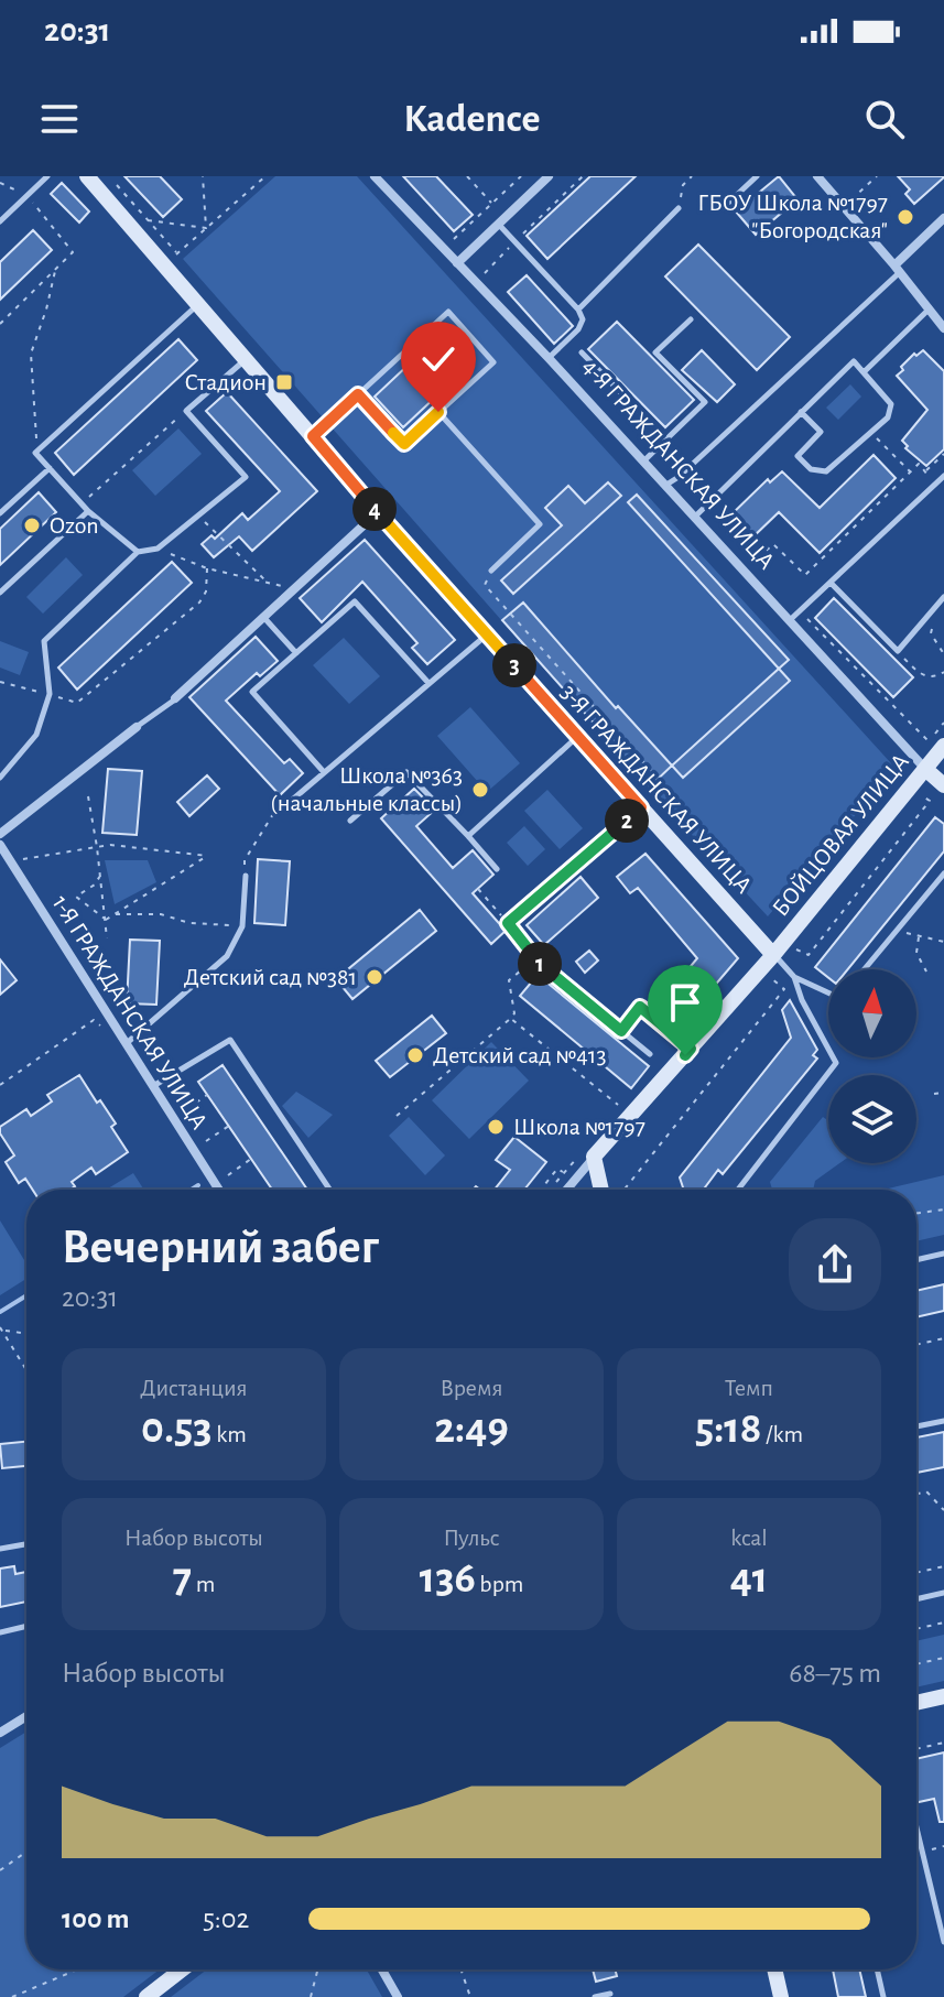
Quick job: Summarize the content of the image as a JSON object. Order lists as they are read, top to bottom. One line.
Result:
{"streets":{"street":["4-Я ГРАЖДАНСКАЯ УЛИЦА","3-Я ГРАЖДАНСКАЯ УЛИЦА","БОЙЦОВАЯ УЛИЦА","1-Я ГРАЖДАНСКАЯ УЛИЦА"]},"crossings":[["4-Я ГРАЖДАНСКАЯ УЛИЦА","БОЙЦОВАЯ УЛИЦА"],["3-Я ГРАЖДАНСКАЯ УЛИЦА","БОЙЦОВАЯ УЛИЦА"]],"places":{"other":["ГБОУ Школа №1797 \"Богородская\"","Ozon","Школа №363 (начальные классы)","Детский сад №381","Детский сад №413","Школа №1797"],"transit":["Стадион"]},"north":"top","page":{"status":"20:31","header":"Kadence","pins":["4","3","2","1"],"heading":["Вечерний забег","20:31"],"stats":[["Дистанция","0.53 km"],["Время","2:49"],["Темп","5:18 /km"],["Набор высоты","7 m"],["Пульс","136 bpm"],["kcal","41"]],"chart":["Набор высоты","68–75 m"],"list":[{"name":"100 m","note":"5:02"}]}}
